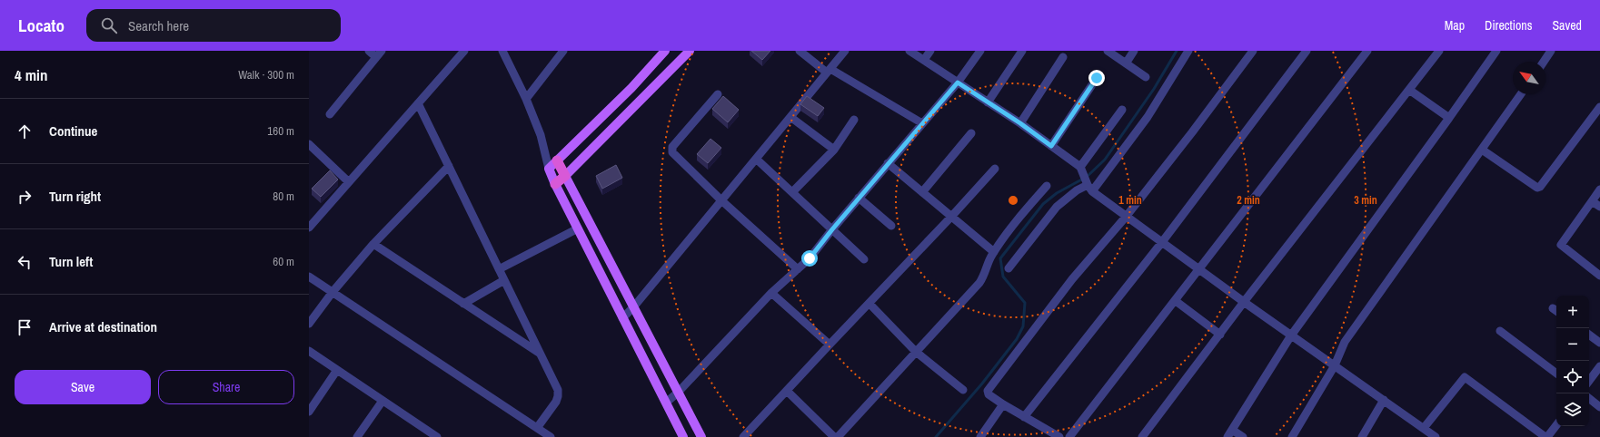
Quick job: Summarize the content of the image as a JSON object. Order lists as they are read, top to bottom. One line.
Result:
{"north":"top left","page":{"header":"Locato","search":"Search here","nav":["Map","Directions","Saved"],"heading":["4 min","Walk · 300 m"],"list":[["Continue","160 m"],["Turn right","80 m"],["Turn left","60 m"],"Arrive at destination"],"map_buttons":["+","−"],"buttons":["Save","Share"]},"rings":["1 min","2 min","3 min"]}
